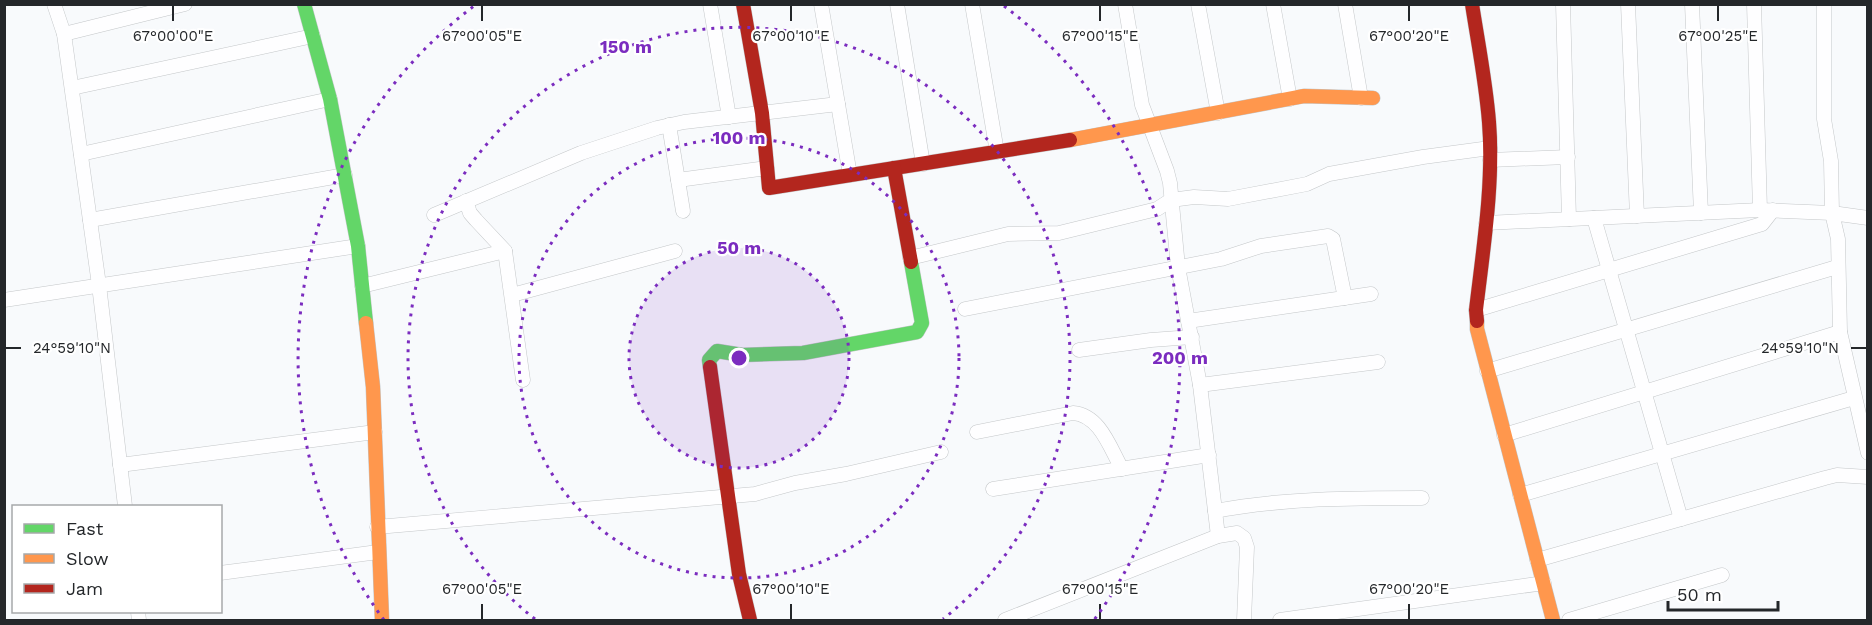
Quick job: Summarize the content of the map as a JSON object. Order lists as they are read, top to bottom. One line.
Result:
{"legend":["Fast","Slow","Jam"],"scale_bar":"50 m","coordinates":["67°00'00\"E","67°00'05\"E","67°00'10\"E","67°00'15\"E","67°00'20\"E","67°00'25\"E","24°59'10\"N"],"rings":["150 m","100 m","50 m","200 m"]}
